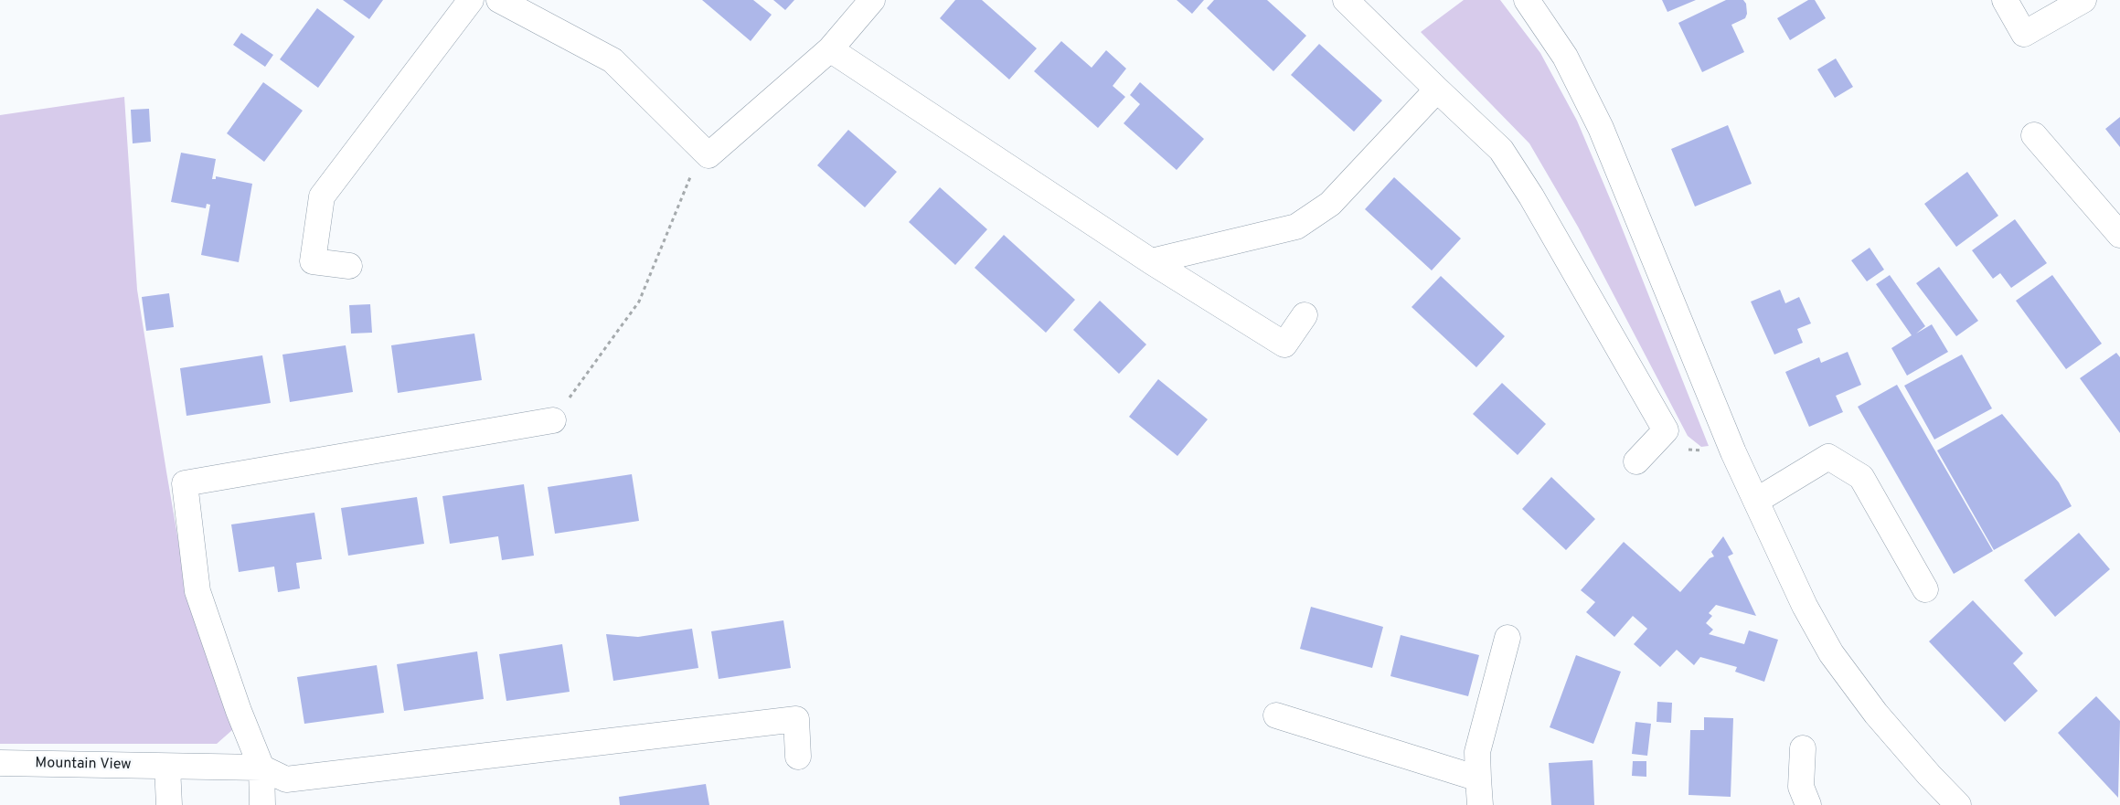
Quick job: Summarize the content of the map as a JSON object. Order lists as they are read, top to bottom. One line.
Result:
{"streets":{"street":["Mountain View"]}}
